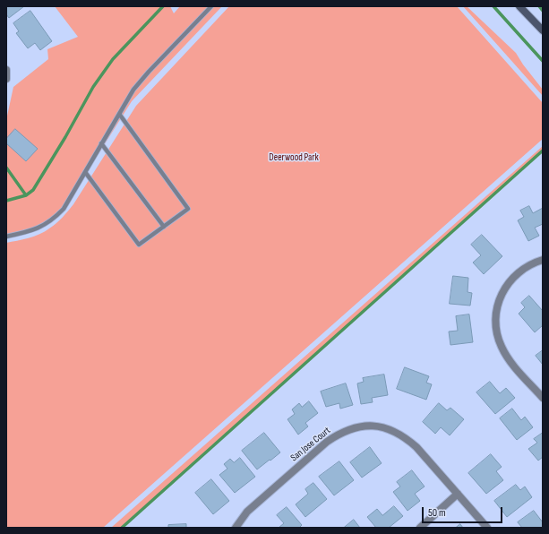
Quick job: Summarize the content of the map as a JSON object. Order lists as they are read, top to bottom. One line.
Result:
{"streets":{"street":["San Jose Court"]},"parks":["Deerwood Park"],"scale_bar":"50 m"}
